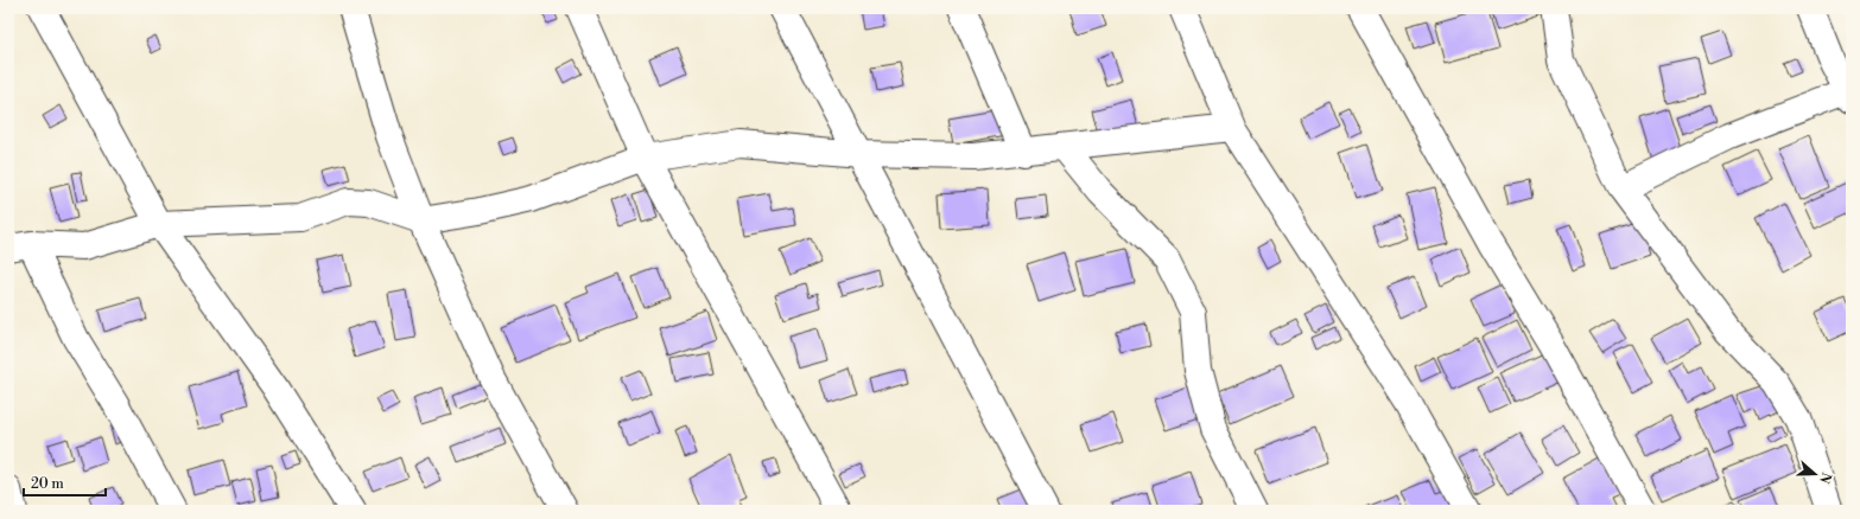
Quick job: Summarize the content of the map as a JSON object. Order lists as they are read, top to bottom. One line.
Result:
{"scale_bar":"20 m","north":"right"}
